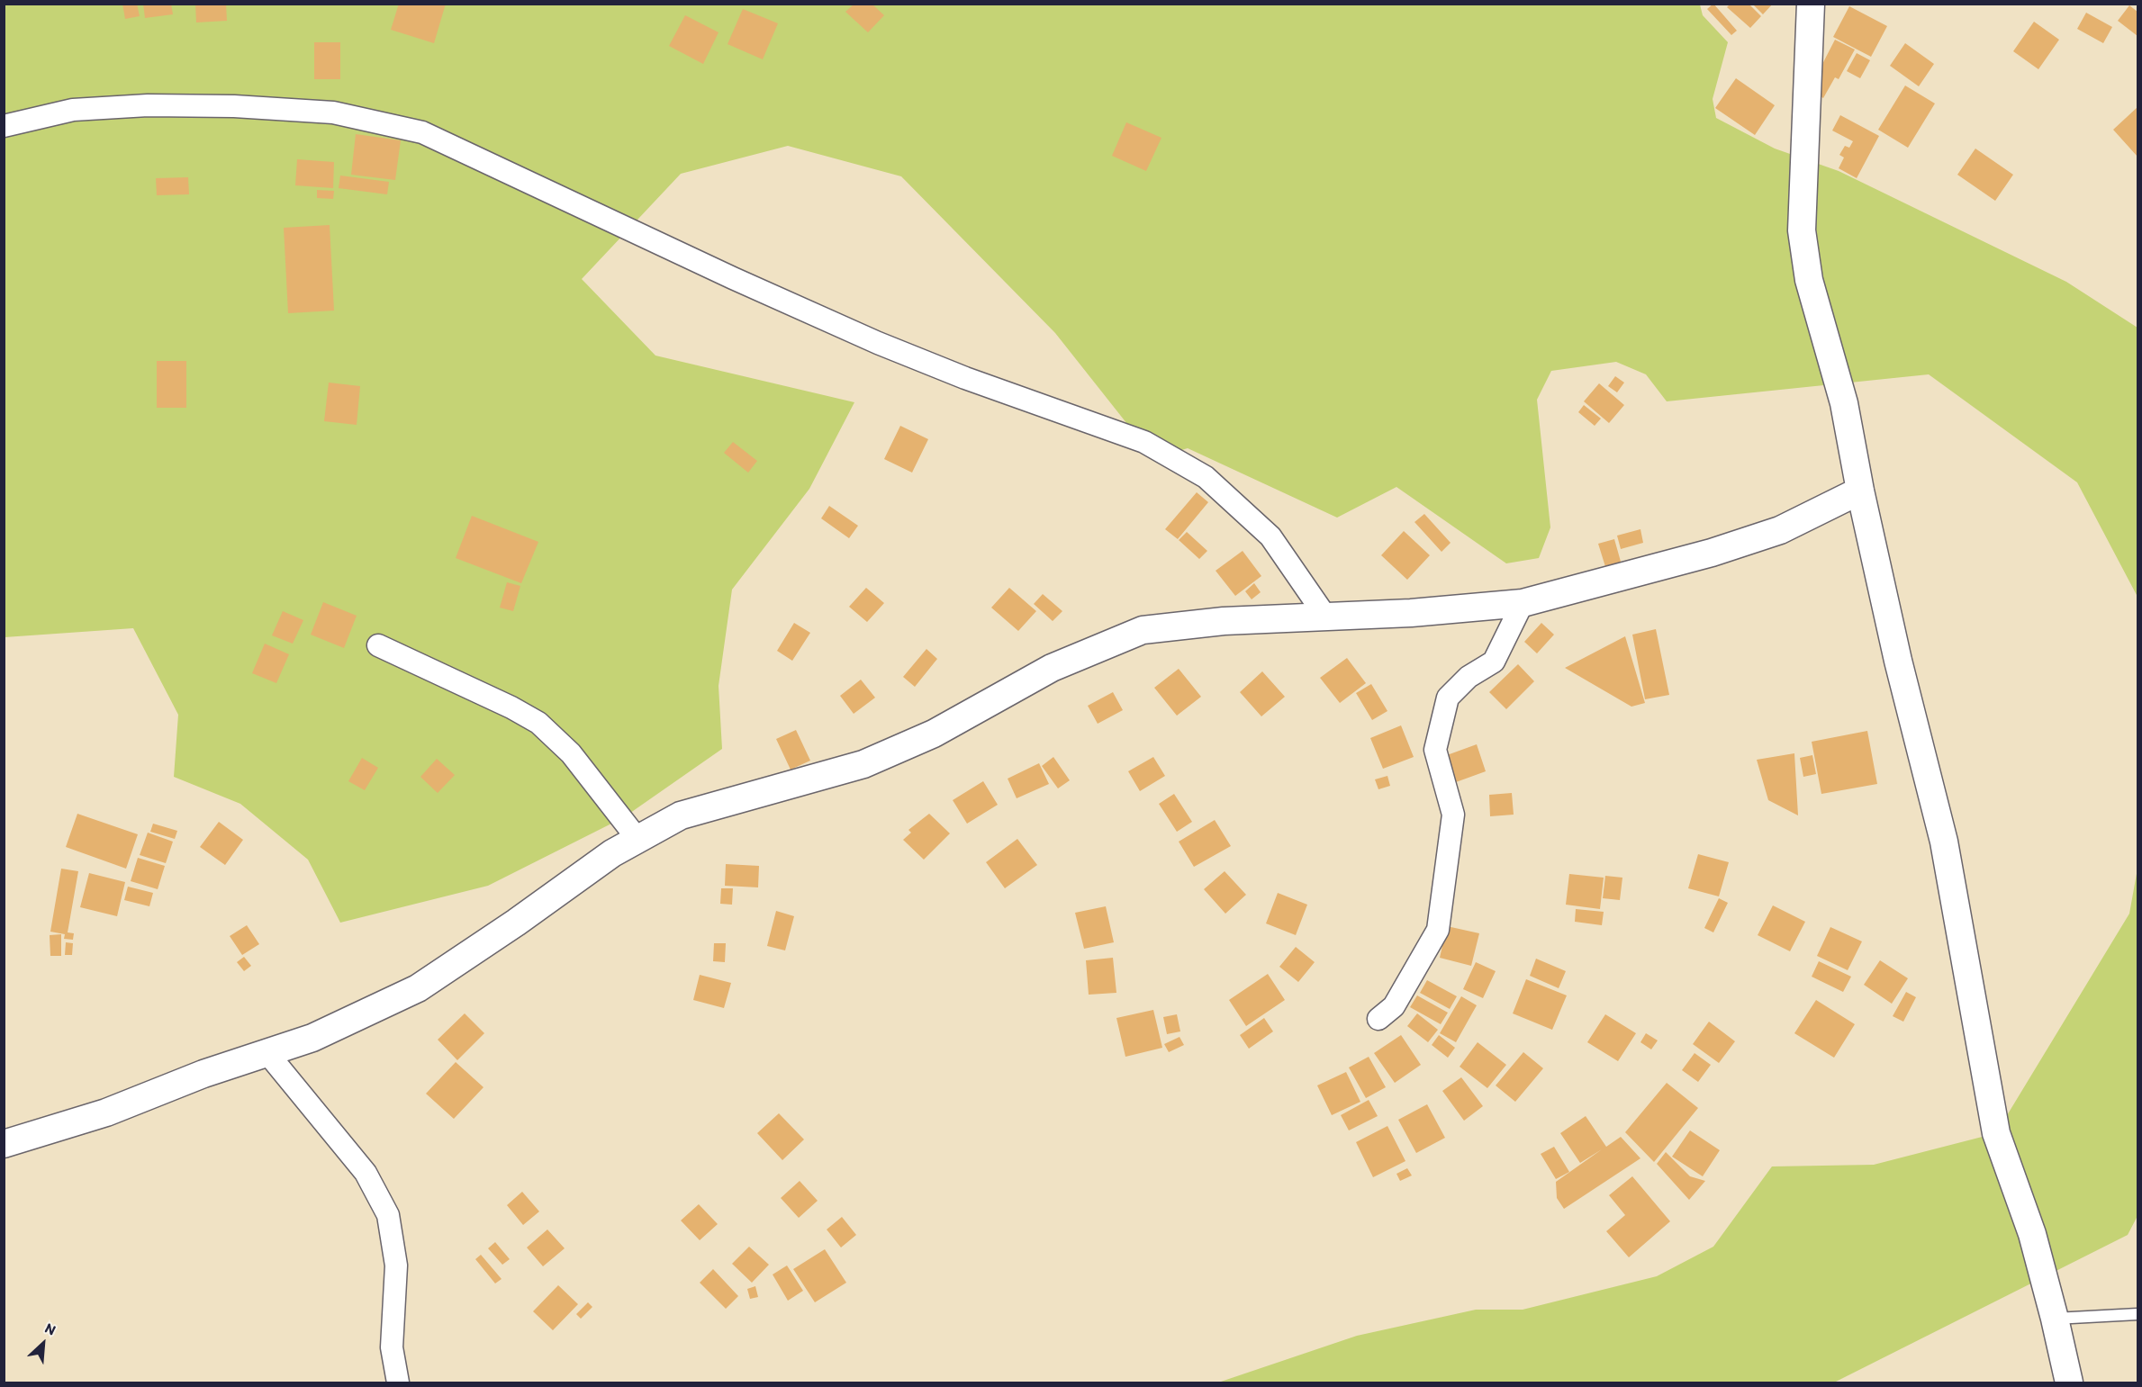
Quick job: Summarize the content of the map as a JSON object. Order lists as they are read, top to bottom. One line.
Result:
{"north":"top right"}
